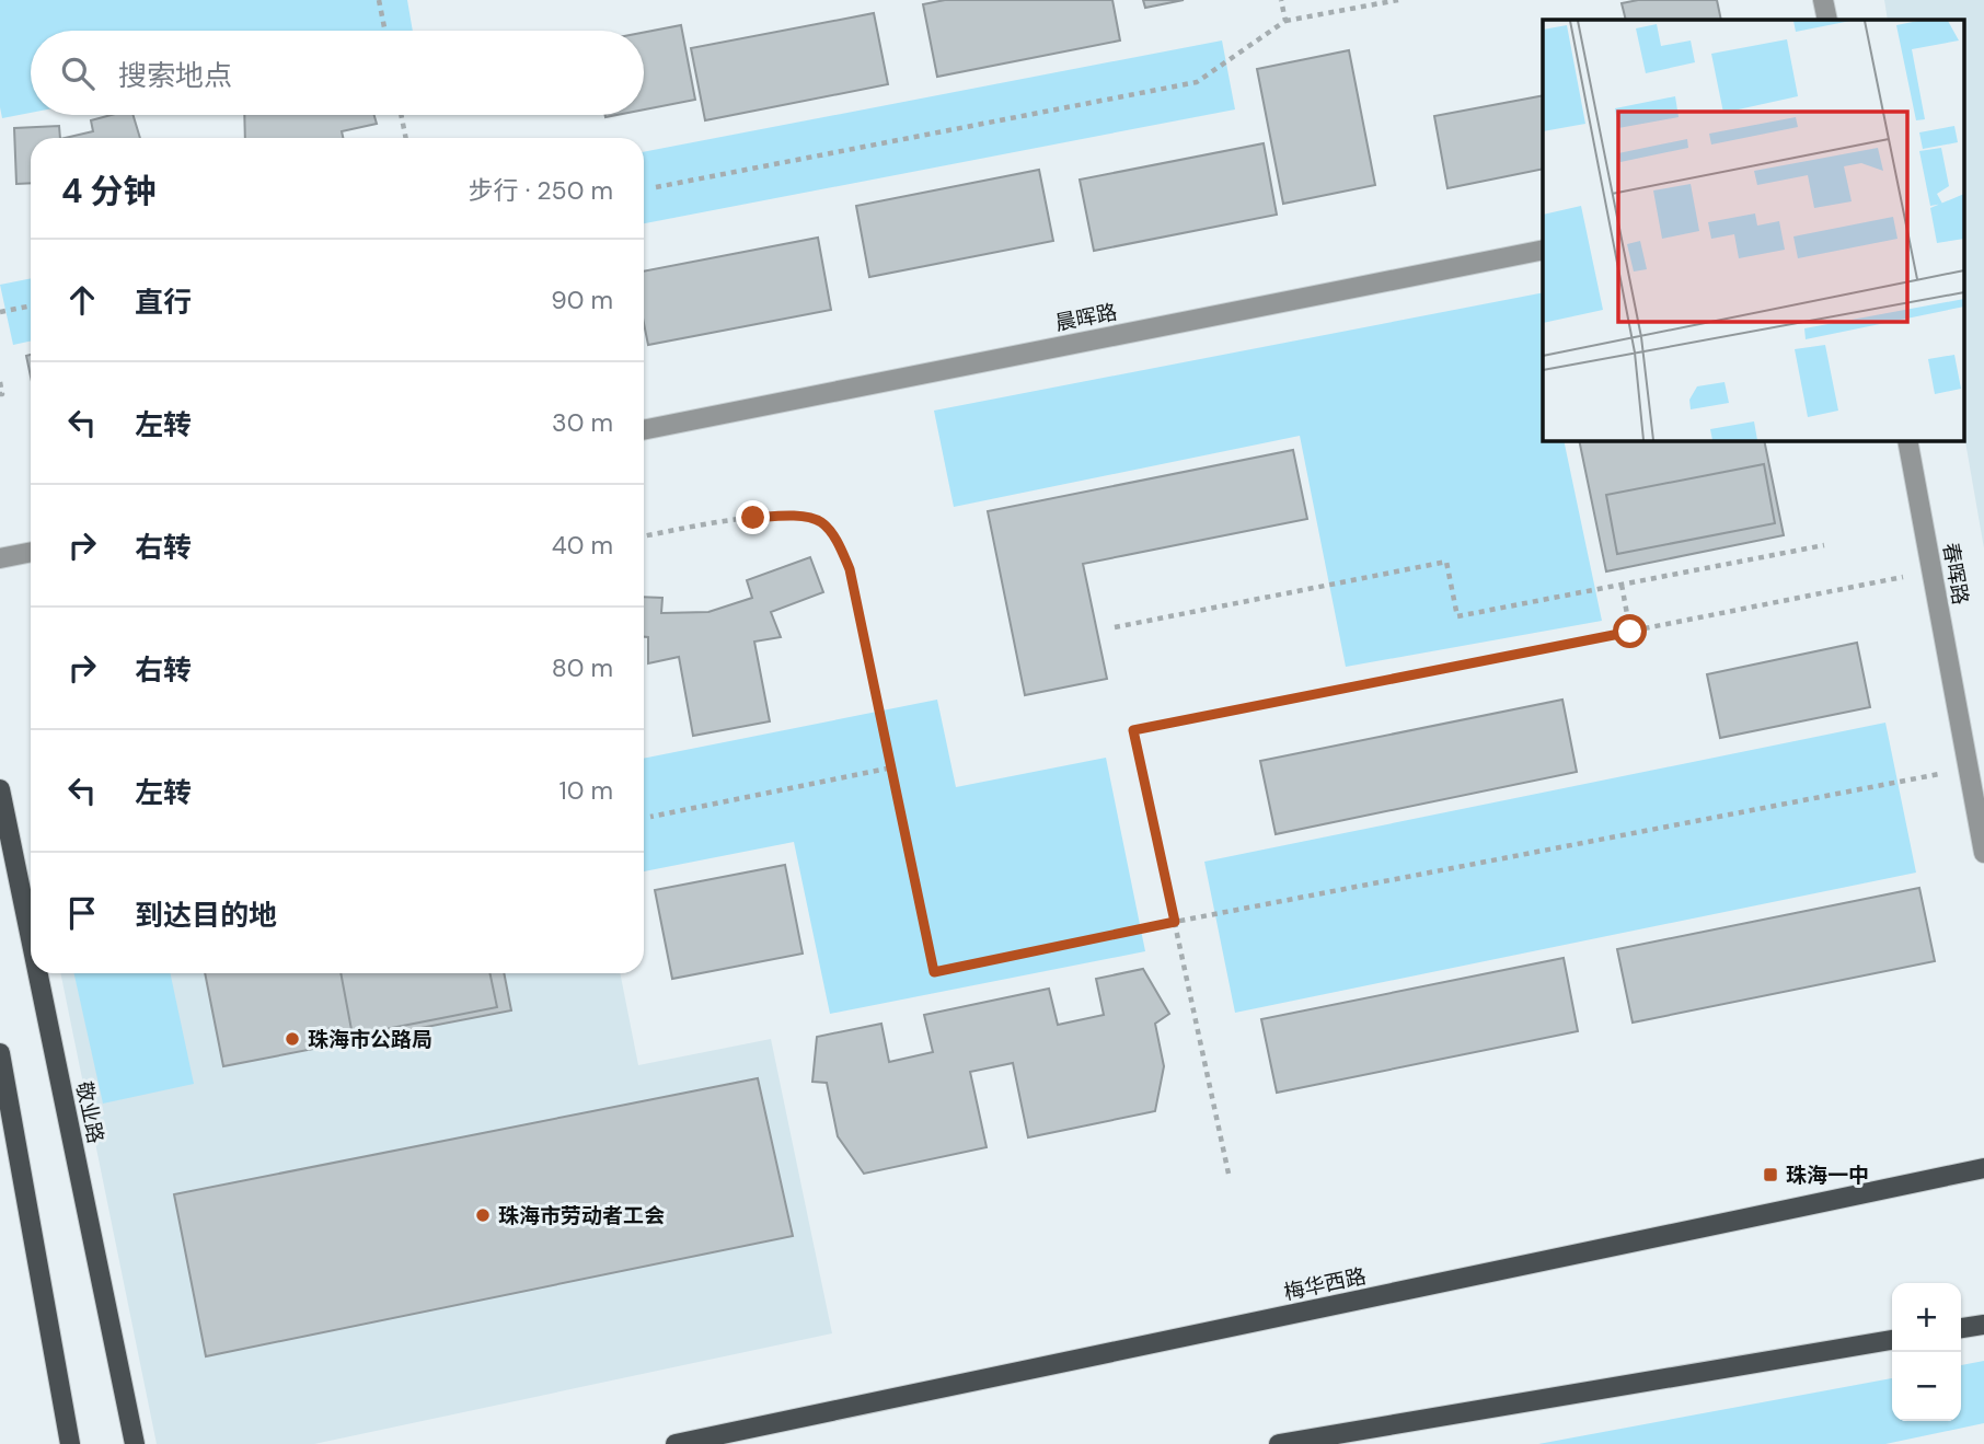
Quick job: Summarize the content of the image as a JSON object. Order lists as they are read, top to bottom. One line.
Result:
{"streets":{"main road":["敬业路","梅华西路"],"street":["晨晖路","春晖路"]},"places":{"other":["珠海市公路局","珠海市劳动者工会"],"transit":["珠海一中"]},"page":{"search":"搜索地点","heading":["4 分钟","步行 · 250 m"],"list":[["直行","90 m"],["左转","30 m"],["右转","40 m"],["右转","80 m"],["左转","10 m"],"到达目的地"],"map_buttons":["+","−"]}}
